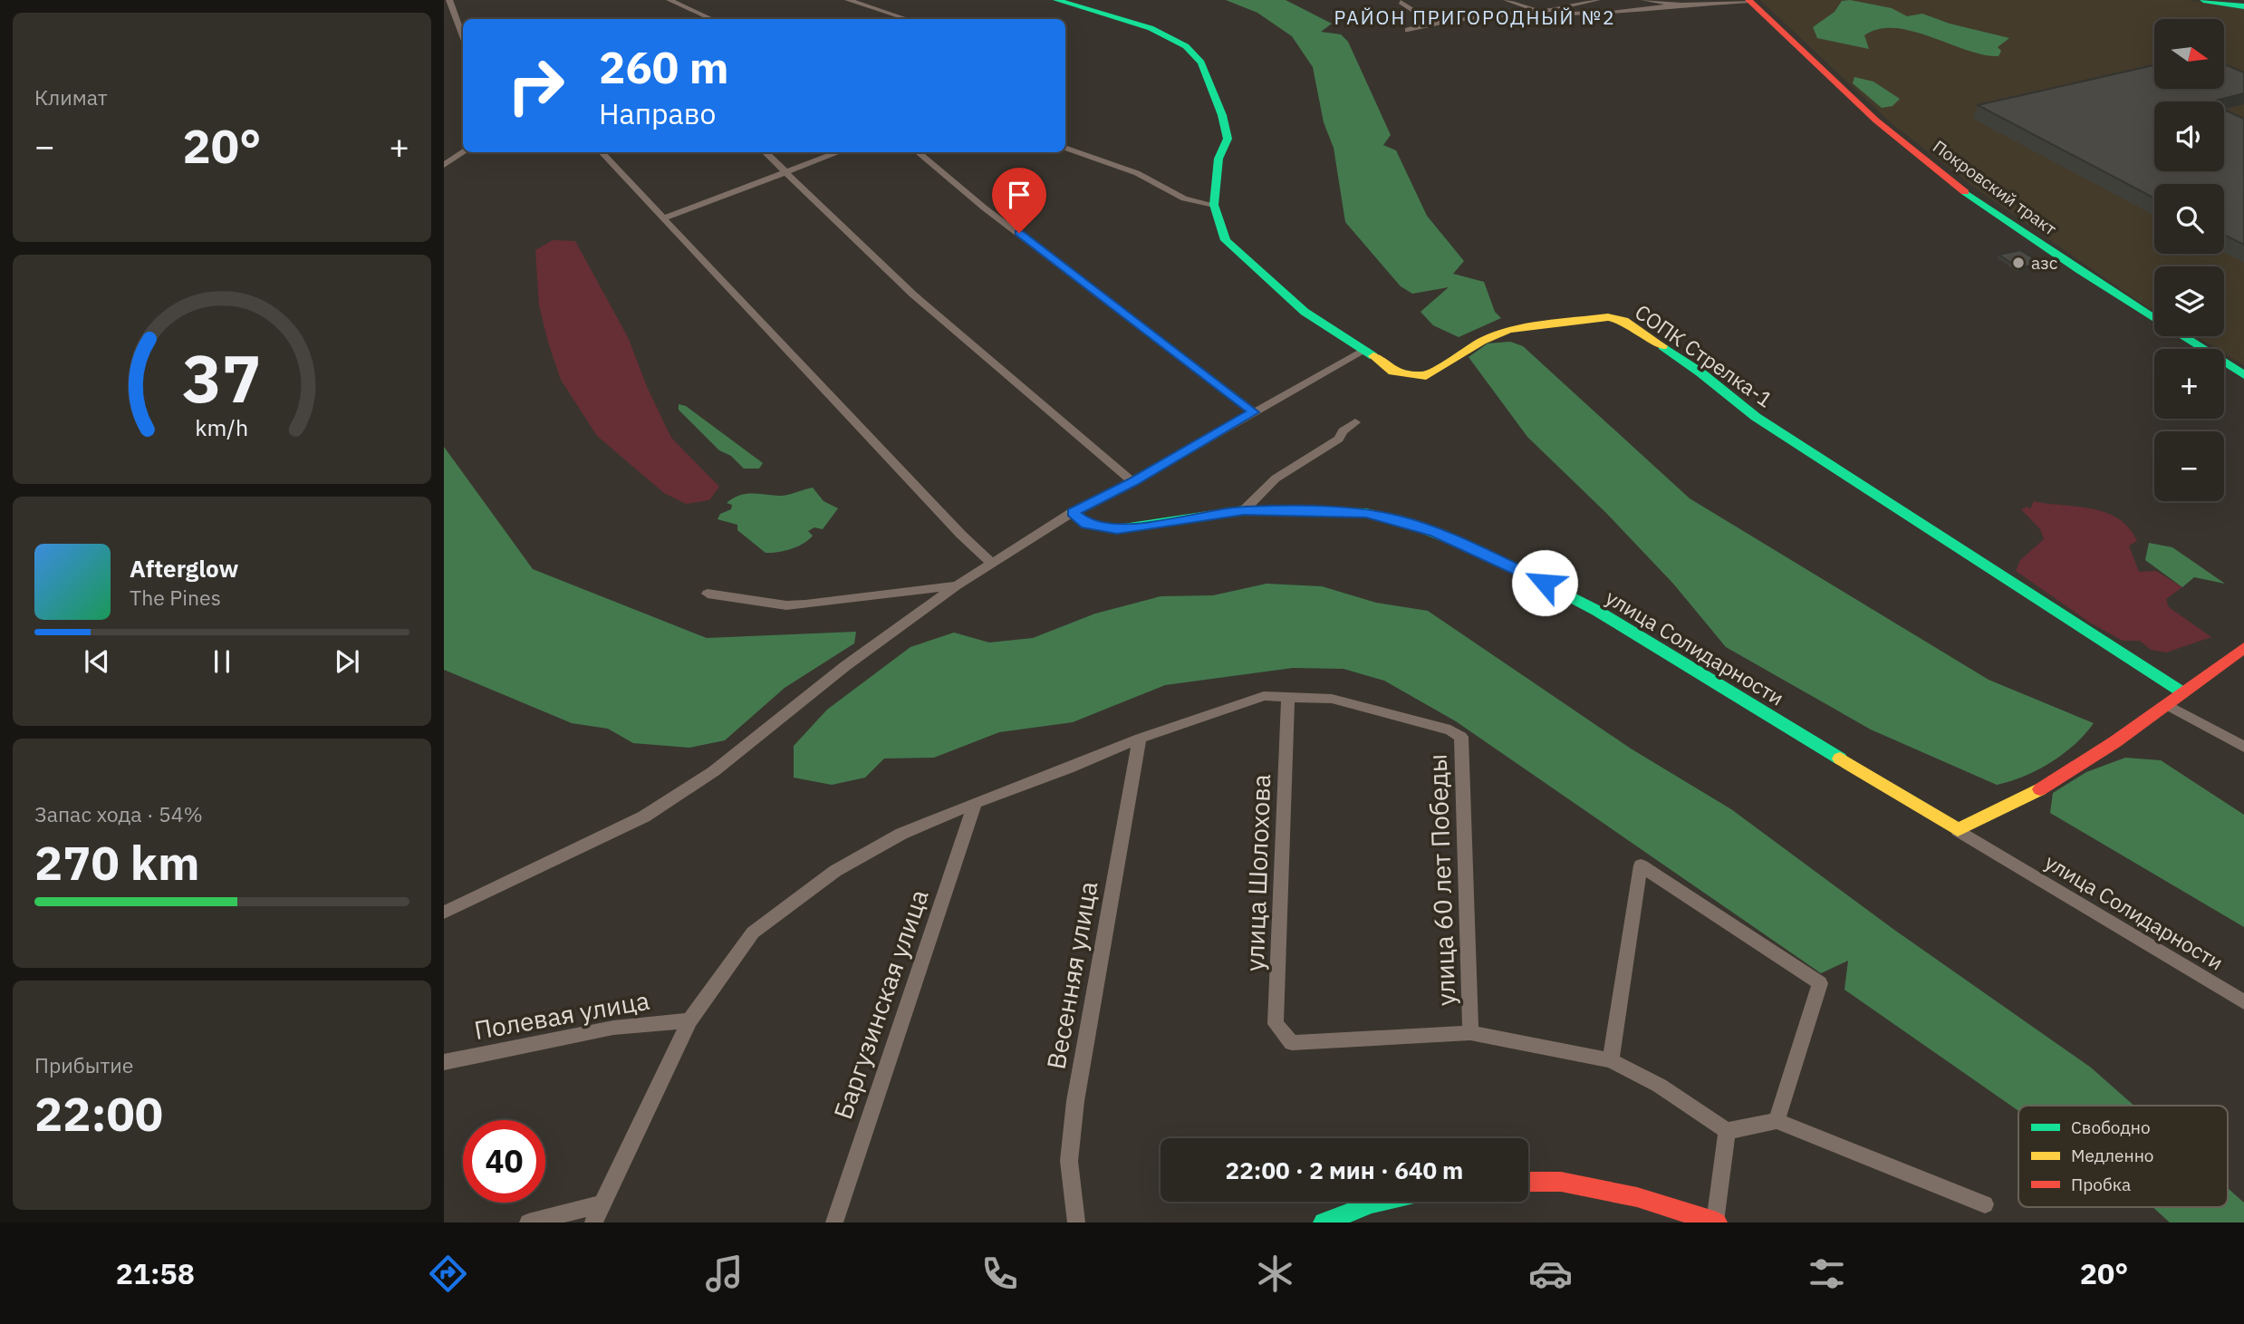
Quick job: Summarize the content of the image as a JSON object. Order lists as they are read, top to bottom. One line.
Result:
{"streets":{"street":["Покровский тракт","СОПК Стрелка-1","улица Солидарности","улица Шолохова","улица 60 лет Победы","Весенняя улица","Баргузинская улица","Полевая улица"]},"crossings":[["улица Шолохова","улица 60 лет Победы"]],"districts":["РАЙОН ПРИГОРОДНЫЙ №2"],"places":["азс"],"legend":["Свободно","Медленно","Пробка"],"north":"right","page":{"tile":["Климат",["Запас хода · 54%","270 km"],["Прибытие","22:00"]],"map_buttons":["+","−"],"turn":["260 m","Направо"],"heat":["−","20°","+"],"song":["Afterglow","The Pines"],"limit":"40","trip":"22:00 · 2 мин · 640 m","tabs":["21:58","20°"],"gauge":["37","km/h"]}}
